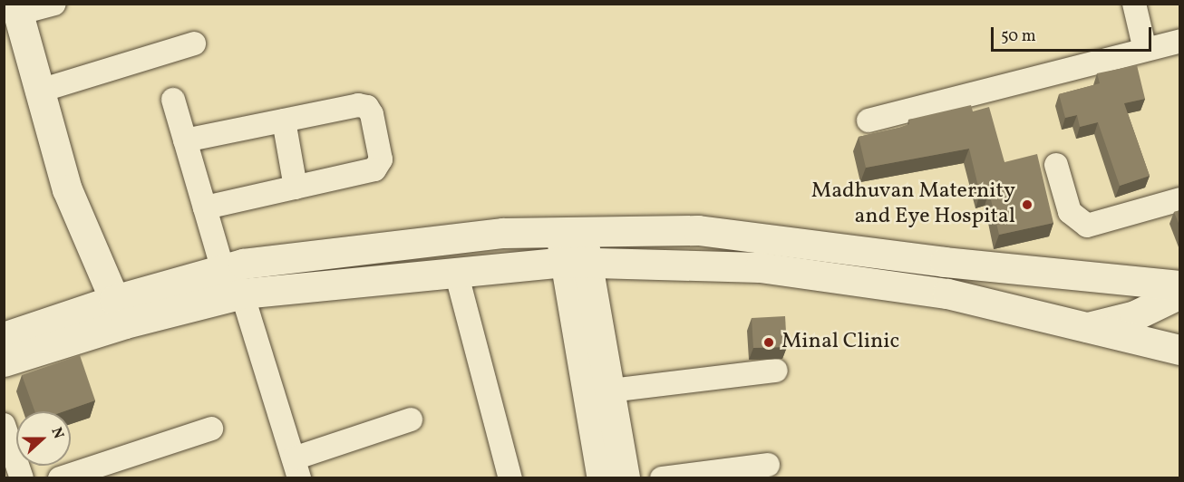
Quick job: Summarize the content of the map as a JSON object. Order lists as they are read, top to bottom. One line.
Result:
{"places":["Madhuvan Maternity and Eye Hospital","Minal Clinic"],"scale_bar":"50 m","north":"right"}
